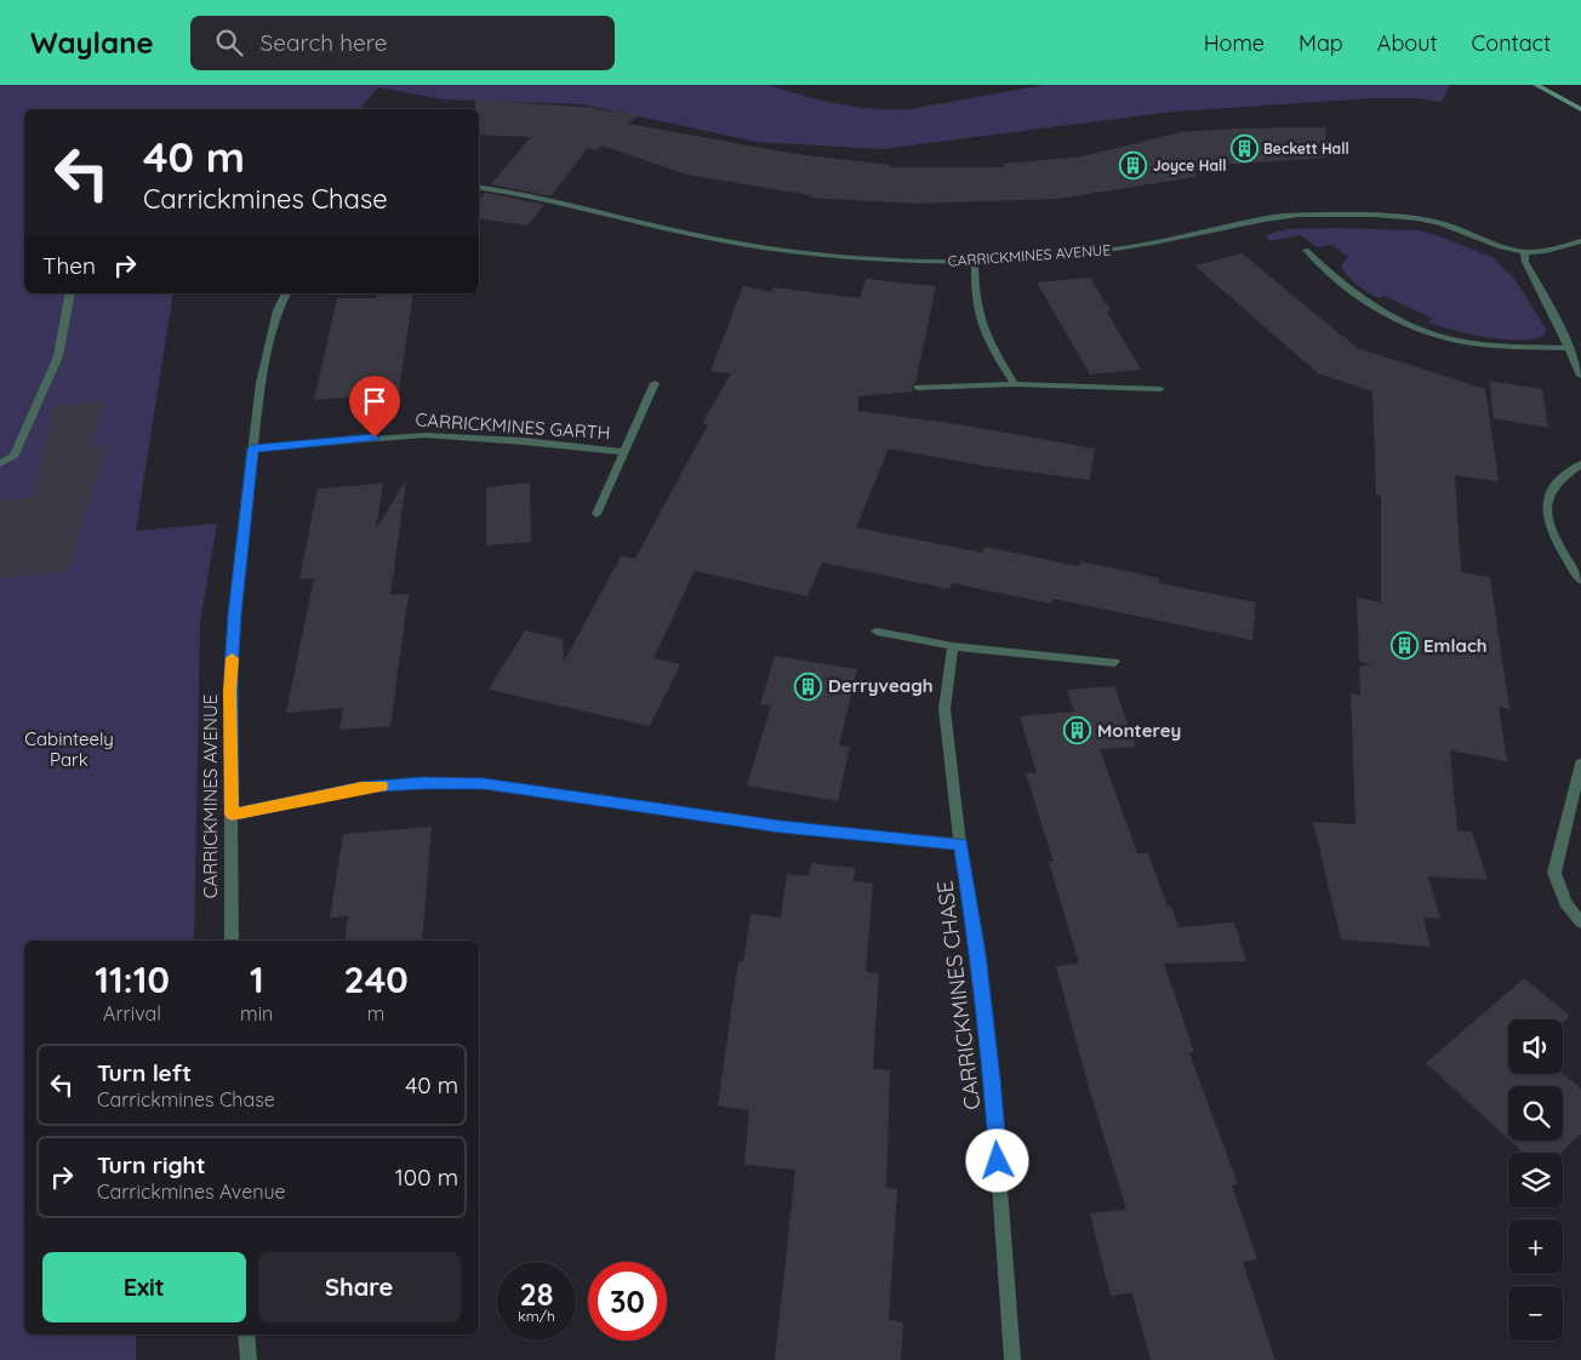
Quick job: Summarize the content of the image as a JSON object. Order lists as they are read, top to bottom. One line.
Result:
{"streets":{"street":["CARRICKMINES AVENUE","CARRICKMINES GARTH","CARRICKMINES CHASE"]},"crossings":[["CARRICKMINES AVENUE","CARRICKMINES GARTH"]],"parks":["Cabinteely Park"],"places":{"building":["Beckett Hall","Joyce Hall","Emlach","Derryveagh","Monterey"]},"page":{"header":"Waylane","search":"Search here","nav":["Home","Map","About","Contact"],"turn":["40 m","Carrickmines Chase"],"then":"Then","eta":["11:10","Arrival","1","min","240","m"],"map_buttons":["+","−"],"list":[{"name":"Turn left","note":"Carrickmines Chase","value":"40 m"},{"name":"Turn right","note":"Carrickmines Avenue","value":"100 m"}],"buttons":["Exit","Share"],"speed":"28 km/h","limit":"30"}}
